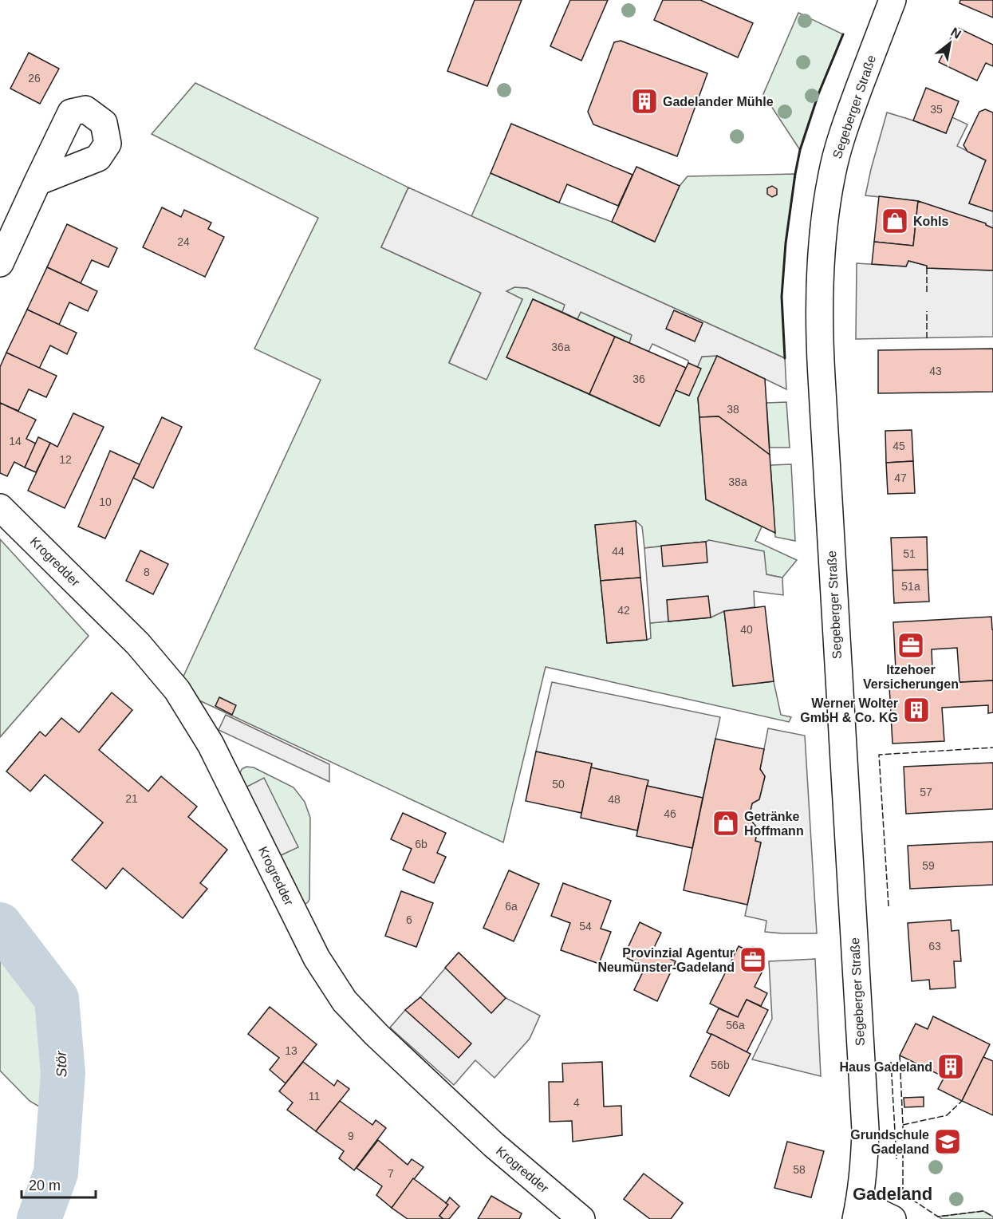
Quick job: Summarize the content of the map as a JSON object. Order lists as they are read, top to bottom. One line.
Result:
{"streets":{"main road":["Segeberger Straße","Krogredder"]},"districts":["Gadeland"],"water":["Stör"],"places":{"building":["Gadelander Mühle","Werner Wolter GmbH & Co. KG","Haus Gadeland"],"shop":["Kohls","Getränke Hoffmann"],"office":["Itzehoer Versicherungen","Provinzial Agentur Neumünster-Gadeland"],"school or university":["Grundschule Gadeland"]},"house_numbers":["26","35","24","36a","43","36","38","14","45","12","47","38a","10","44","51","8","51a","42","40","50","57","21","48","46","6b","59","6a","6","54","63","56a","13","56b","11","4","9","58","7"],"scale_bar":"20 m","north":"top right"}
